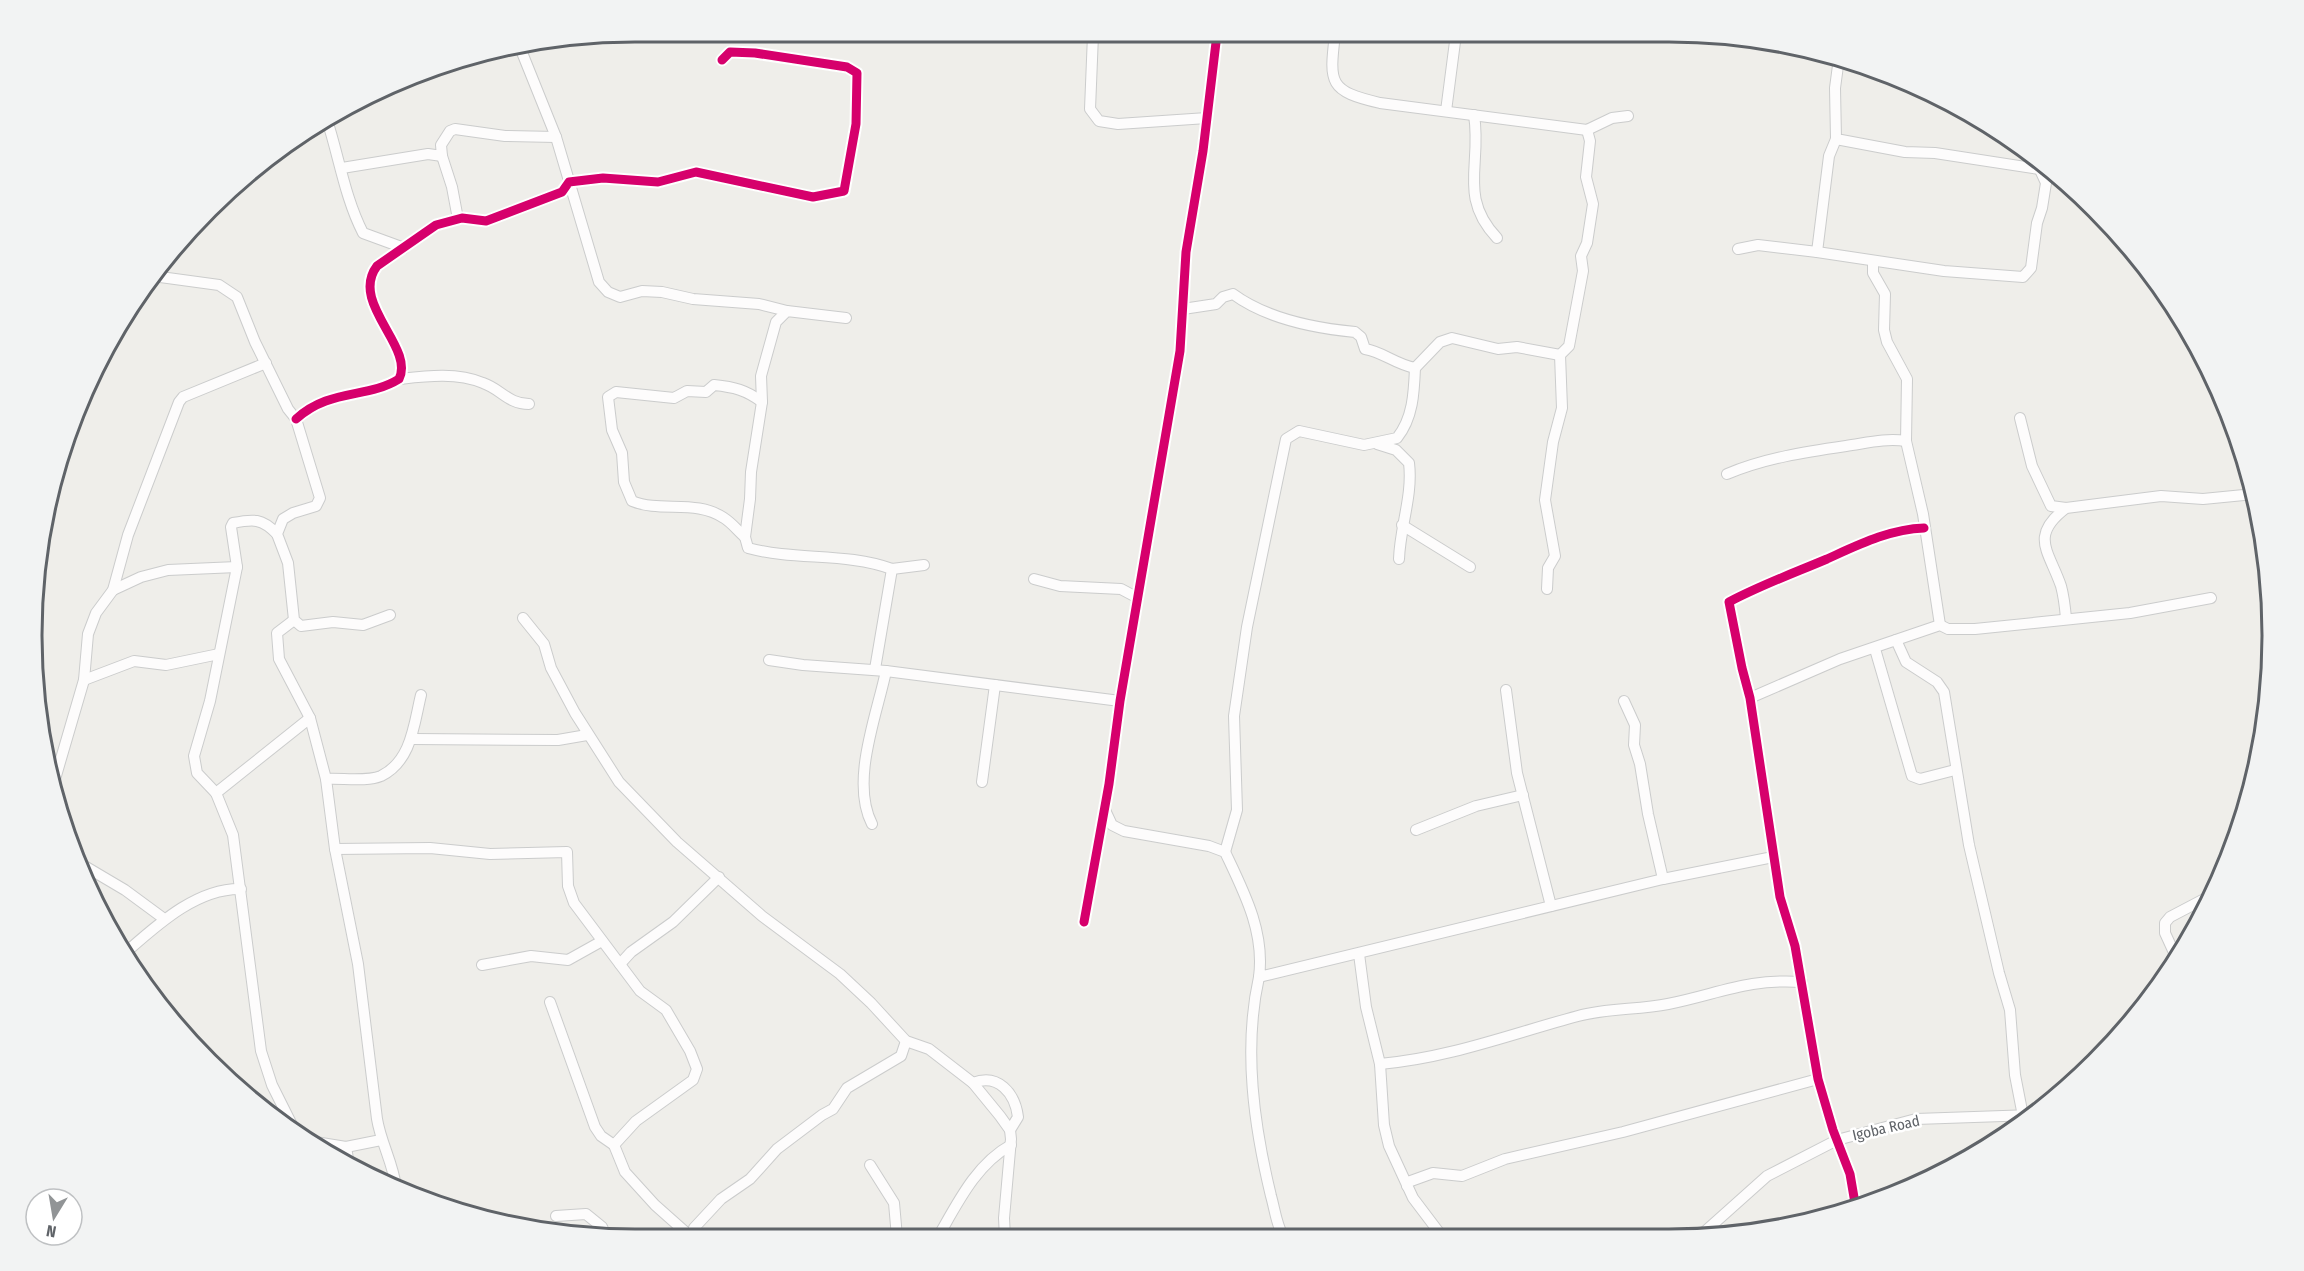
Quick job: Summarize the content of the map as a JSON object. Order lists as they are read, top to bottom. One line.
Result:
{"streets":{"street":["Igoba Road"]},"north":"bottom"}
